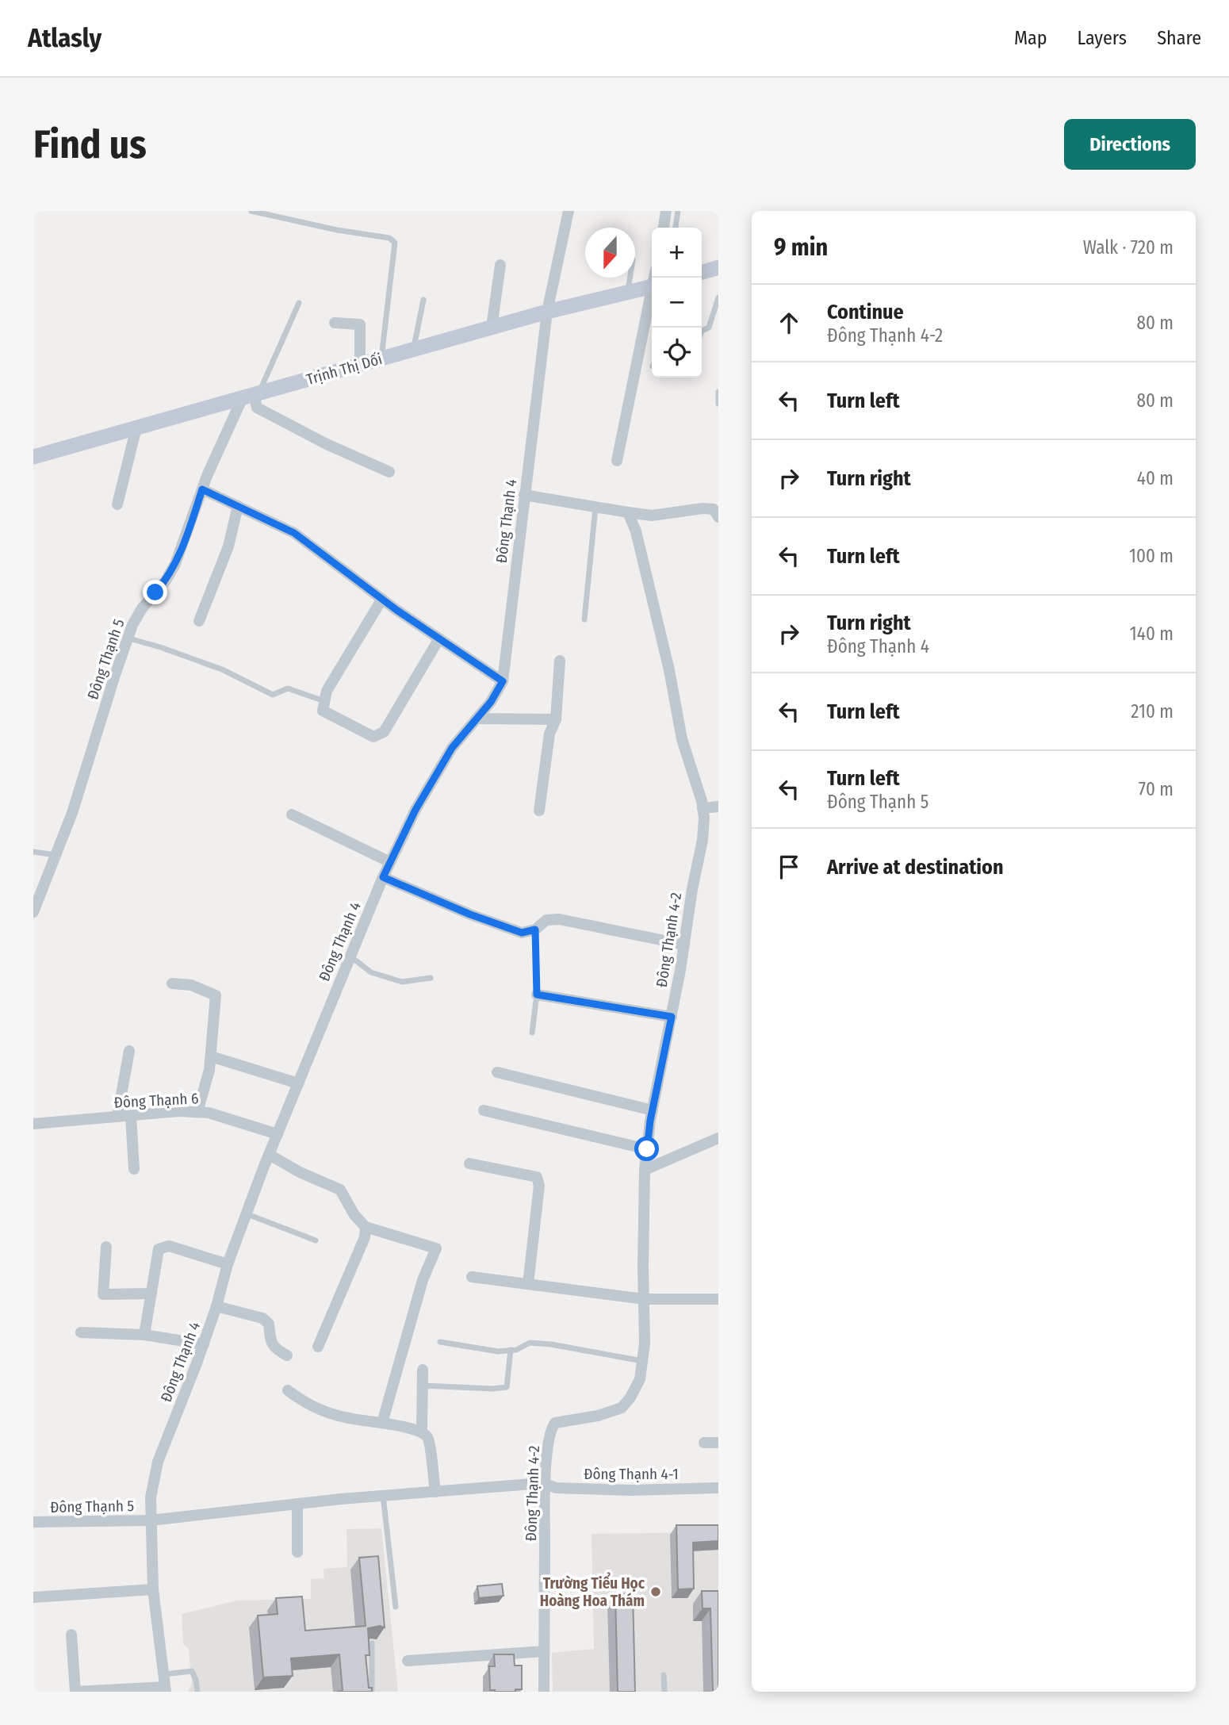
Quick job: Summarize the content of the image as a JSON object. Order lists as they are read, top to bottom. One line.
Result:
{"streets":{"main road":["Trịnh Thị Dối"],"street":["Đông Thạnh 4","Đông Thạnh 5","Đông Thạnh 4-2","Đông Thạnh 6","Đông Thạnh 4-1"]},"crossings":[["Trịnh Thị Dối","Đông Thạnh 4"],["Trịnh Thị Dối","Đông Thạnh 5"],["Đông Thạnh 4","Đông Thạnh 5"],["Đông Thạnh 4","Đông Thạnh 6"],["Đông Thạnh 5","Đông Thạnh 4-1"],["Đông Thạnh 4-2","Đông Thạnh 4-1"]],"places":["Trường Tiểu Học Hoàng Hoa Thám"],"north":"bottom","page":{"header":"Atlasly","nav":["Map","Layers","Share"],"buttons":"Directions","title":"Find us","heading":["9 min","Walk · 720 m"],"map_buttons":["+","−"],"list":[["Continue","Đông Thạnh 4-2","80 m"],["Turn left","80 m"],["Turn right","40 m"],["Turn left","100 m"],["Turn right","Đông Thạnh 4","140 m"],["Turn left","210 m"],["Turn left","Đông Thạnh 5","70 m"],"Arrive at destination"]}}
